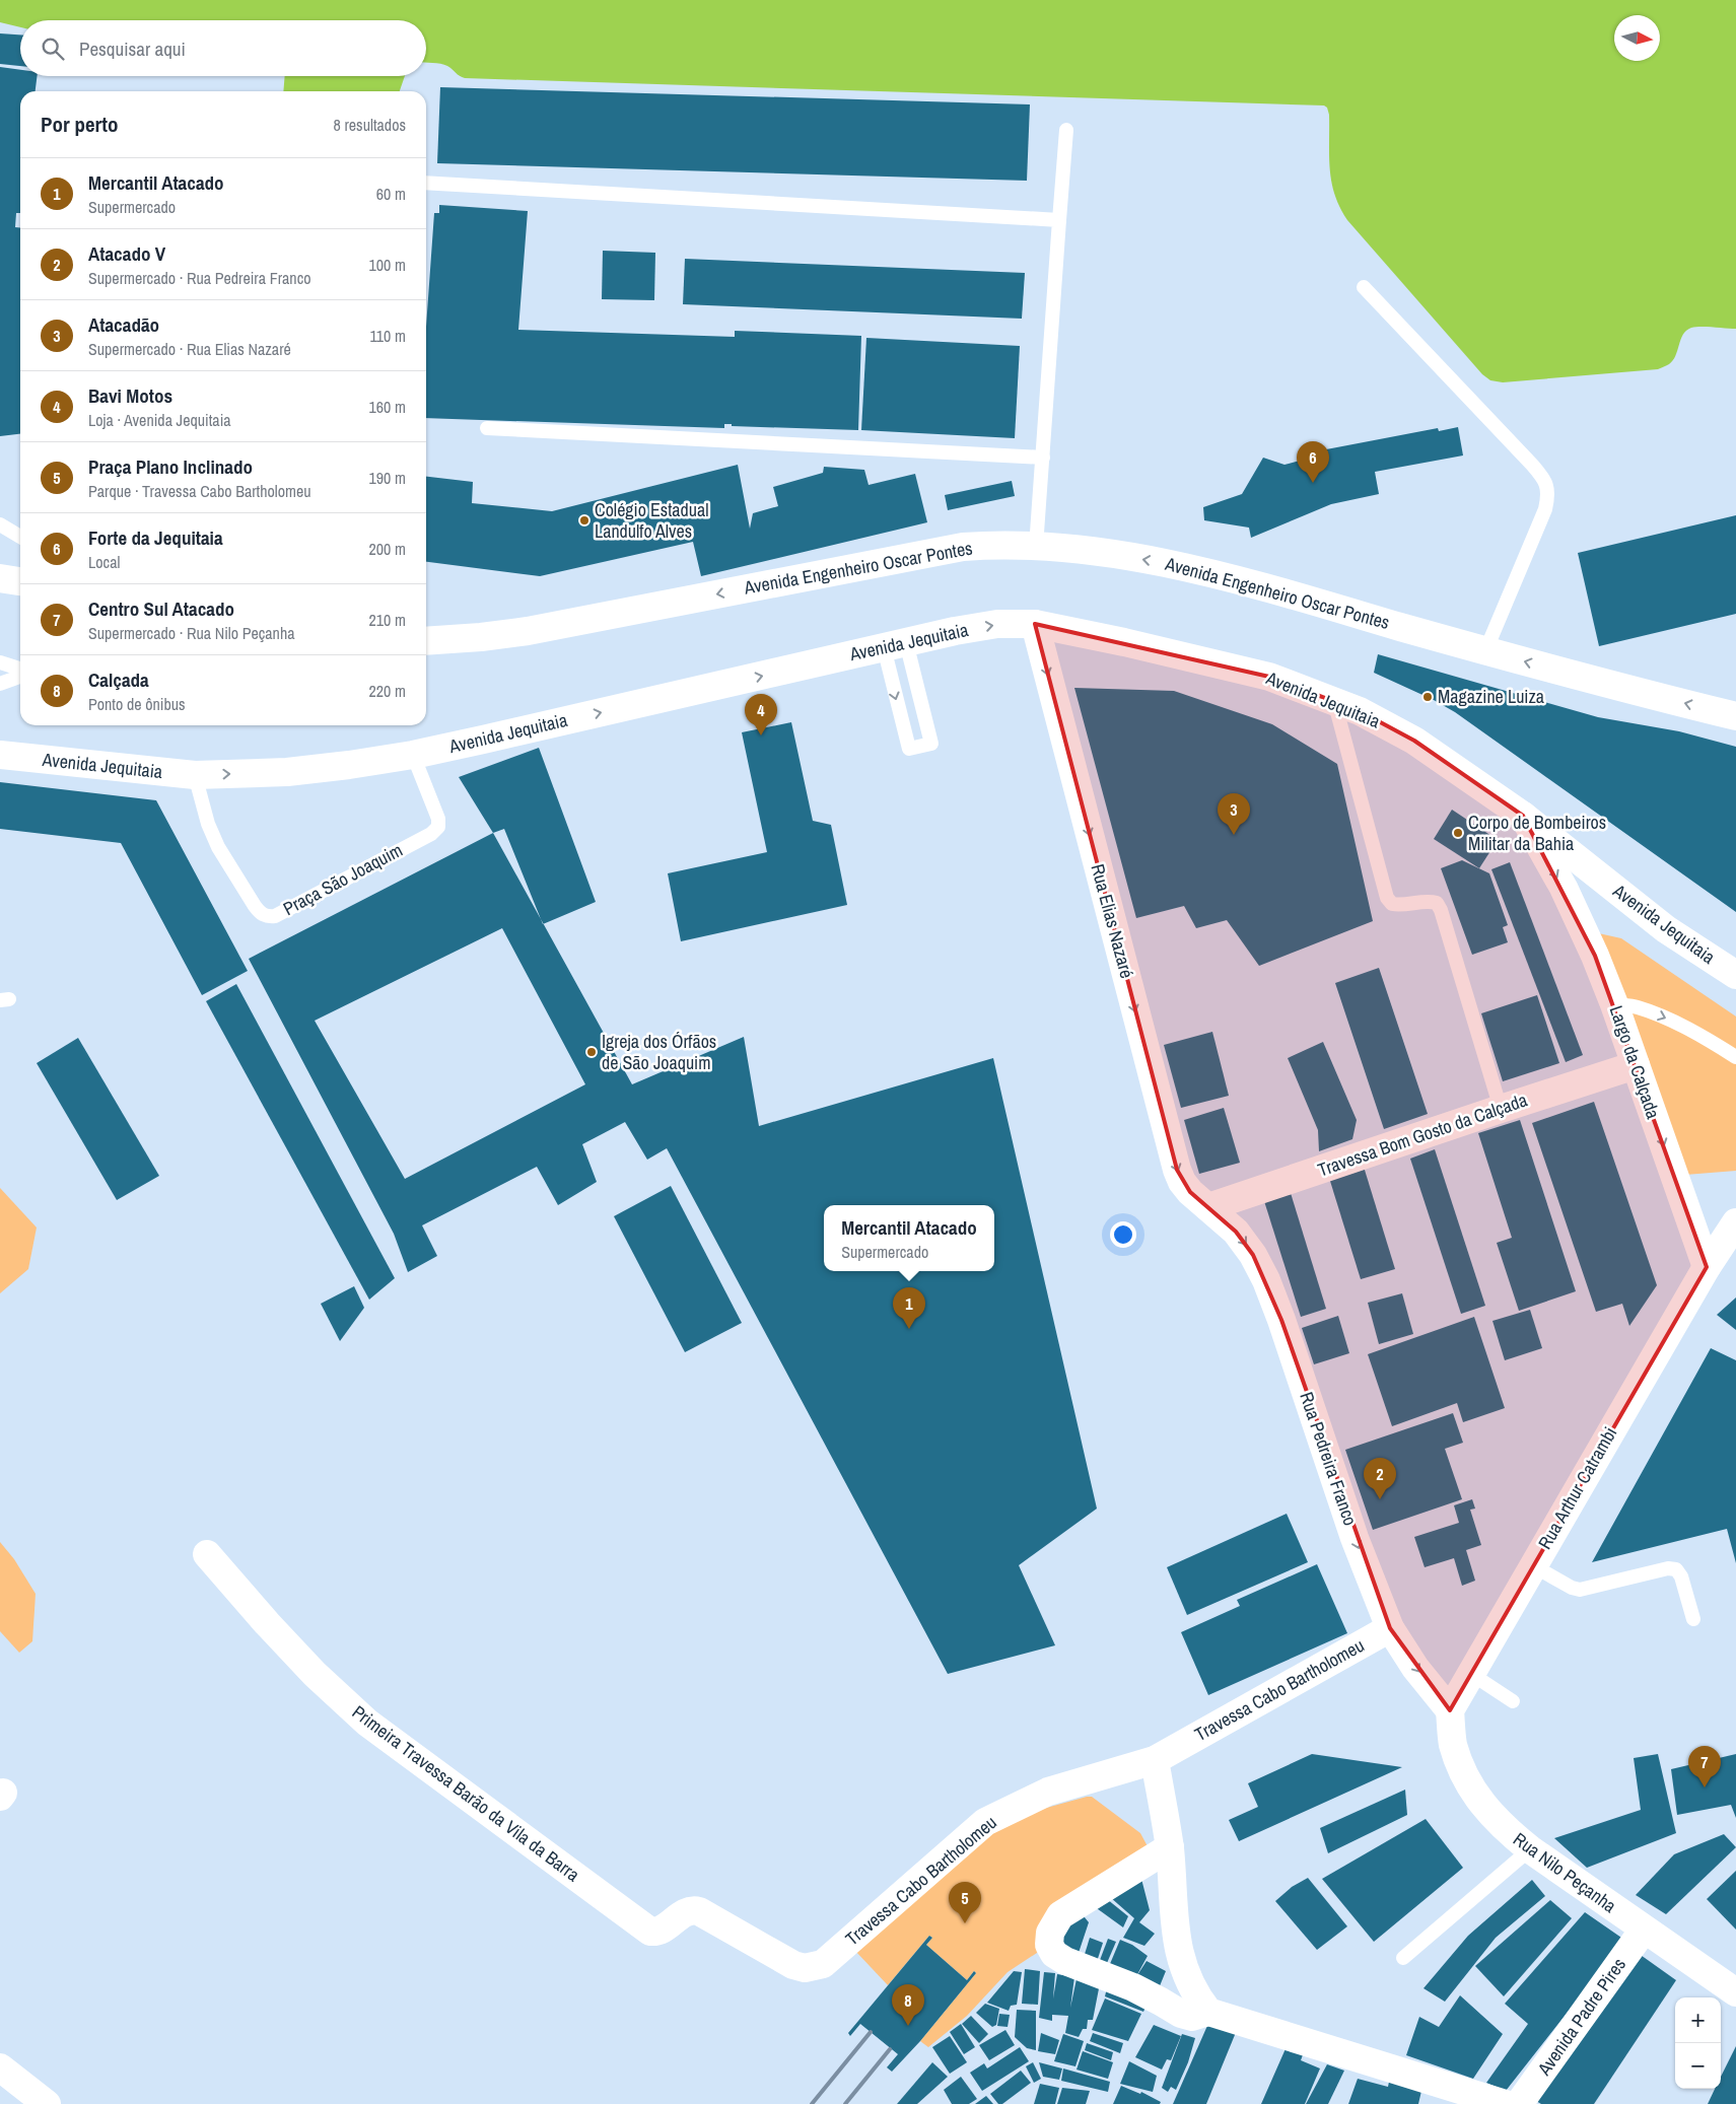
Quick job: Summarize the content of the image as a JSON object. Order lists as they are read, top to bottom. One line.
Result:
{"streets":{"main road":["Avenida Engenheiro Oscar Pontes","Avenida Jequitaia","Rua Elias Nazaré","Largo da Calçada","Travessa Bom Gosto da Calçada","Rua Pedreira Franco","Rua Arthur Catrambi","Travessa Cabo Bartholomeu","Primeira Travessa Barão da Vila da Barra","Rua Nilo Peçanha","Avenida Padre Pires"],"lane":["Praça São Joaquim"]},"crossings":[["Avenida Jequitaia","Praça São Joaquim"],["Avenida Jequitaia","Rua Elias Nazaré"],["Avenida Jequitaia","Largo da Calçada"],["Rua Elias Nazaré","Travessa Bom Gosto da Calçada"],["Rua Elias Nazaré","Rua Pedreira Franco"],["Largo da Calçada","Travessa Bom Gosto da Calçada"],["Largo da Calçada","Rua Arthur Catrambi"],["Travessa Bom Gosto da Calçada","Rua Pedreira Franco"],["Rua Pedreira Franco","Rua Arthur Catrambi"],["Rua Pedreira Franco","Travessa Cabo Bartholomeu"],["Rua Pedreira Franco","Rua Nilo Peçanha"],["Rua Arthur Catrambi","Rua Nilo Peçanha"],["Travessa Cabo Bartholomeu","Primeira Travessa Barão da Vila da Barra"],["Rua Nilo Peçanha","Avenida Padre Pires"]],"one_way":["Avenida Engenheiro Oscar Pontes","Avenida Jequitaia","Rua Elias Nazaré","Largo da Calçada","Rua Pedreira Franco"],"places":["Colégio Estadual Landulfo Alves","Magazine Luiza","Corpo de Bombeiros Militar da Bahia","Igreja dos Órfãos de São Joaquim"],"north":"right","page":{"search":"Pesquisar aqui","heading":["Por perto","8 resultados"],"list":[{"mark":"1","name":"Mercantil Atacado","note":"Supermercado","value":"60 m"},{"mark":"2","name":"Atacado V","note":"Supermercado · Rua Pedreira Franco","value":"100 m"},{"mark":"3","name":"Atacadão","note":"Supermercado · Rua Elias Nazaré","value":"110 m"},{"mark":"4","name":"Bavi Motos","note":"Loja · Avenida Jequitaia","value":"160 m"},{"mark":"5","name":"Praça Plano Inclinado","note":"Parque · Travessa Cabo Bartholomeu","value":"190 m"},{"mark":"6","name":"Forte da Jequitaia","note":"Local","value":"200 m"},{"mark":"7","name":"Centro Sul Atacado","note":"Supermercado · Rua Nilo Peçanha","value":"210 m"},{"mark":"8","name":"Calçada","note":"Ponto de ônibus","value":"220 m"}],"pins":["6","4","3","1","2","7","5","8"],"popup":["Mercantil Atacado","Supermercado"],"map_buttons":["+","−"]}}
